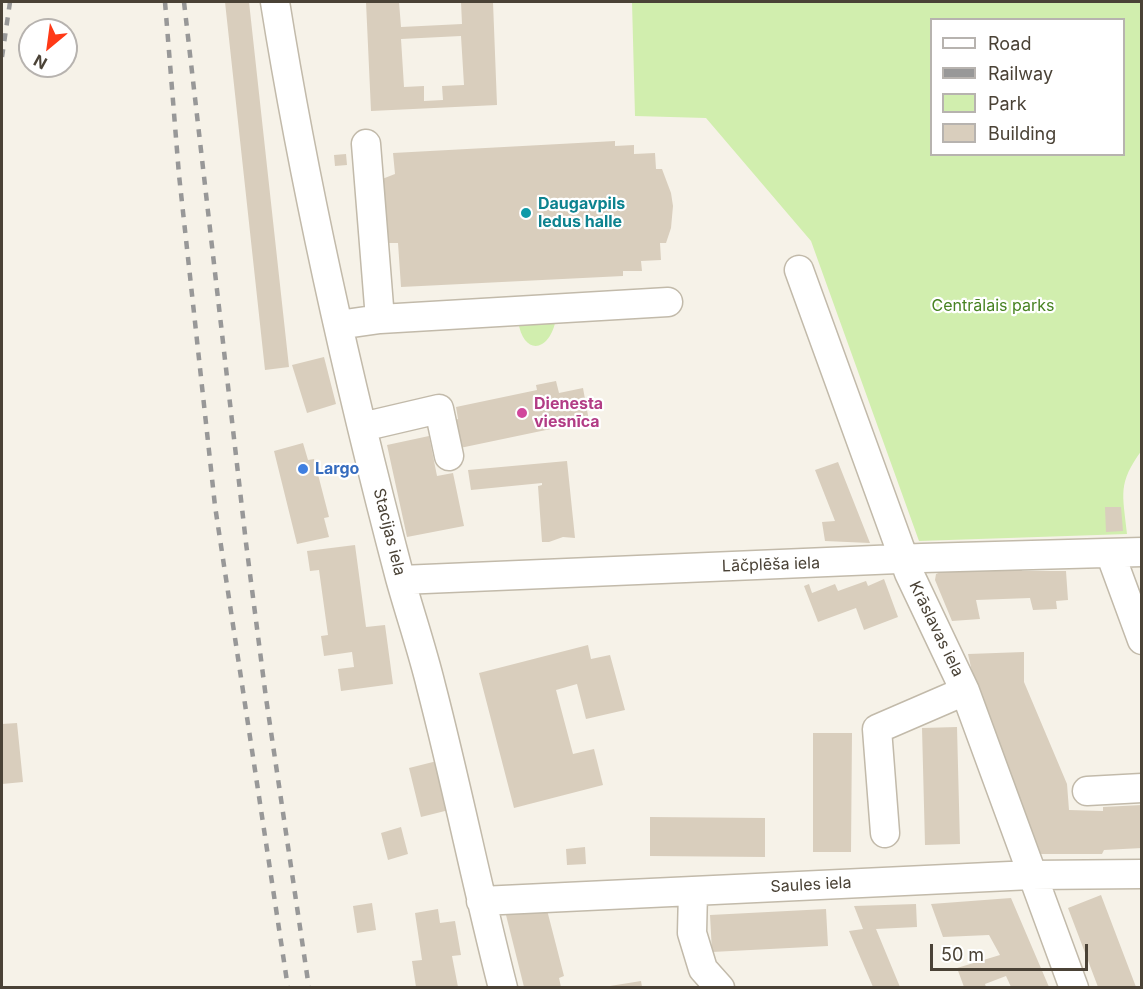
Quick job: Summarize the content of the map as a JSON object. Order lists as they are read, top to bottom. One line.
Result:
{"streets":{"street":["Stacijas iela","Lāčplēša iela","Krāslavas iela","Saules iela"]},"crossings":[["Stacijas iela","Lāčplēša iela"],["Stacijas iela","Saules iela"],["Lāčplēša iela","Krāslavas iela"],["Krāslavas iela","Saules iela"]],"parks":["Centrālais parks"],"places":["Daugavpils ledus halle","Dienesta viesnīca","Largo"],"legend":["Road","Railway","Park","Building"],"scale_bar":"50 m","north":"bottom left"}
